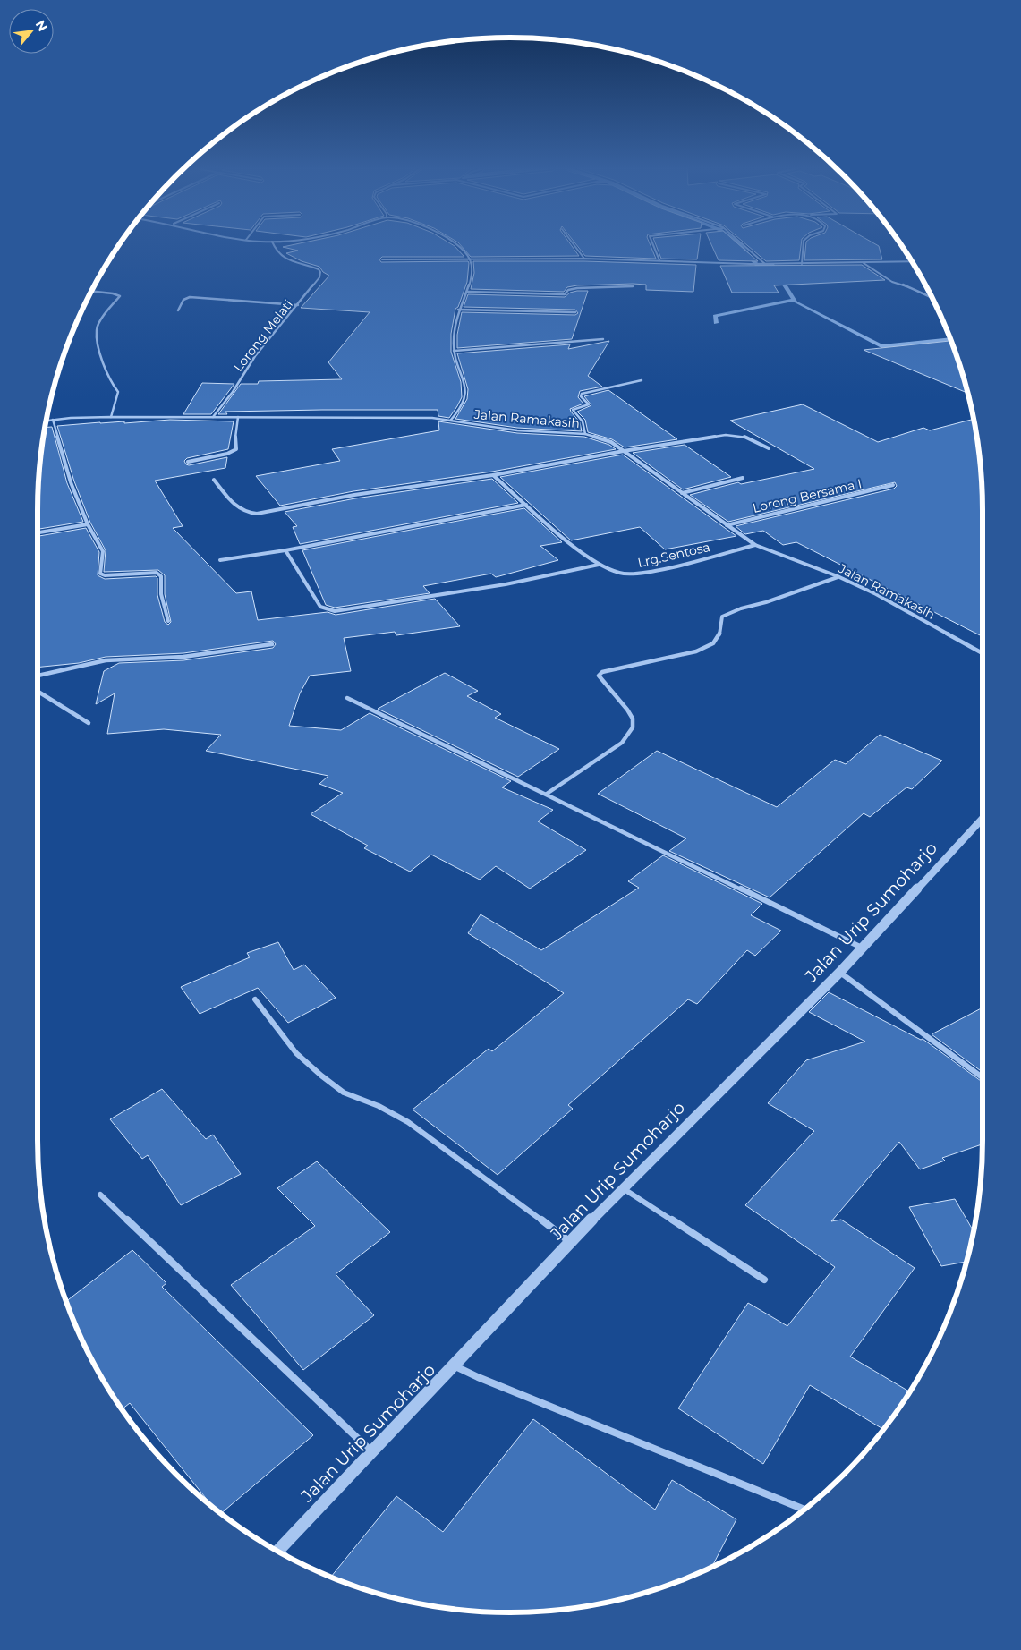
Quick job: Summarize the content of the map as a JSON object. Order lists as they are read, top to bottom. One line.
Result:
{"streets":{"street":["Lorong Melati","Jalan Ramakasih","Lorong Bersama I","Lrg.Sentosa","Jalan Urip Sumoharjo"]},"crossings":[["Jalan Ramakasih","Lorong Bersama I"],["Jalan Ramakasih","Lrg.Sentosa"]],"north":"top right"}
